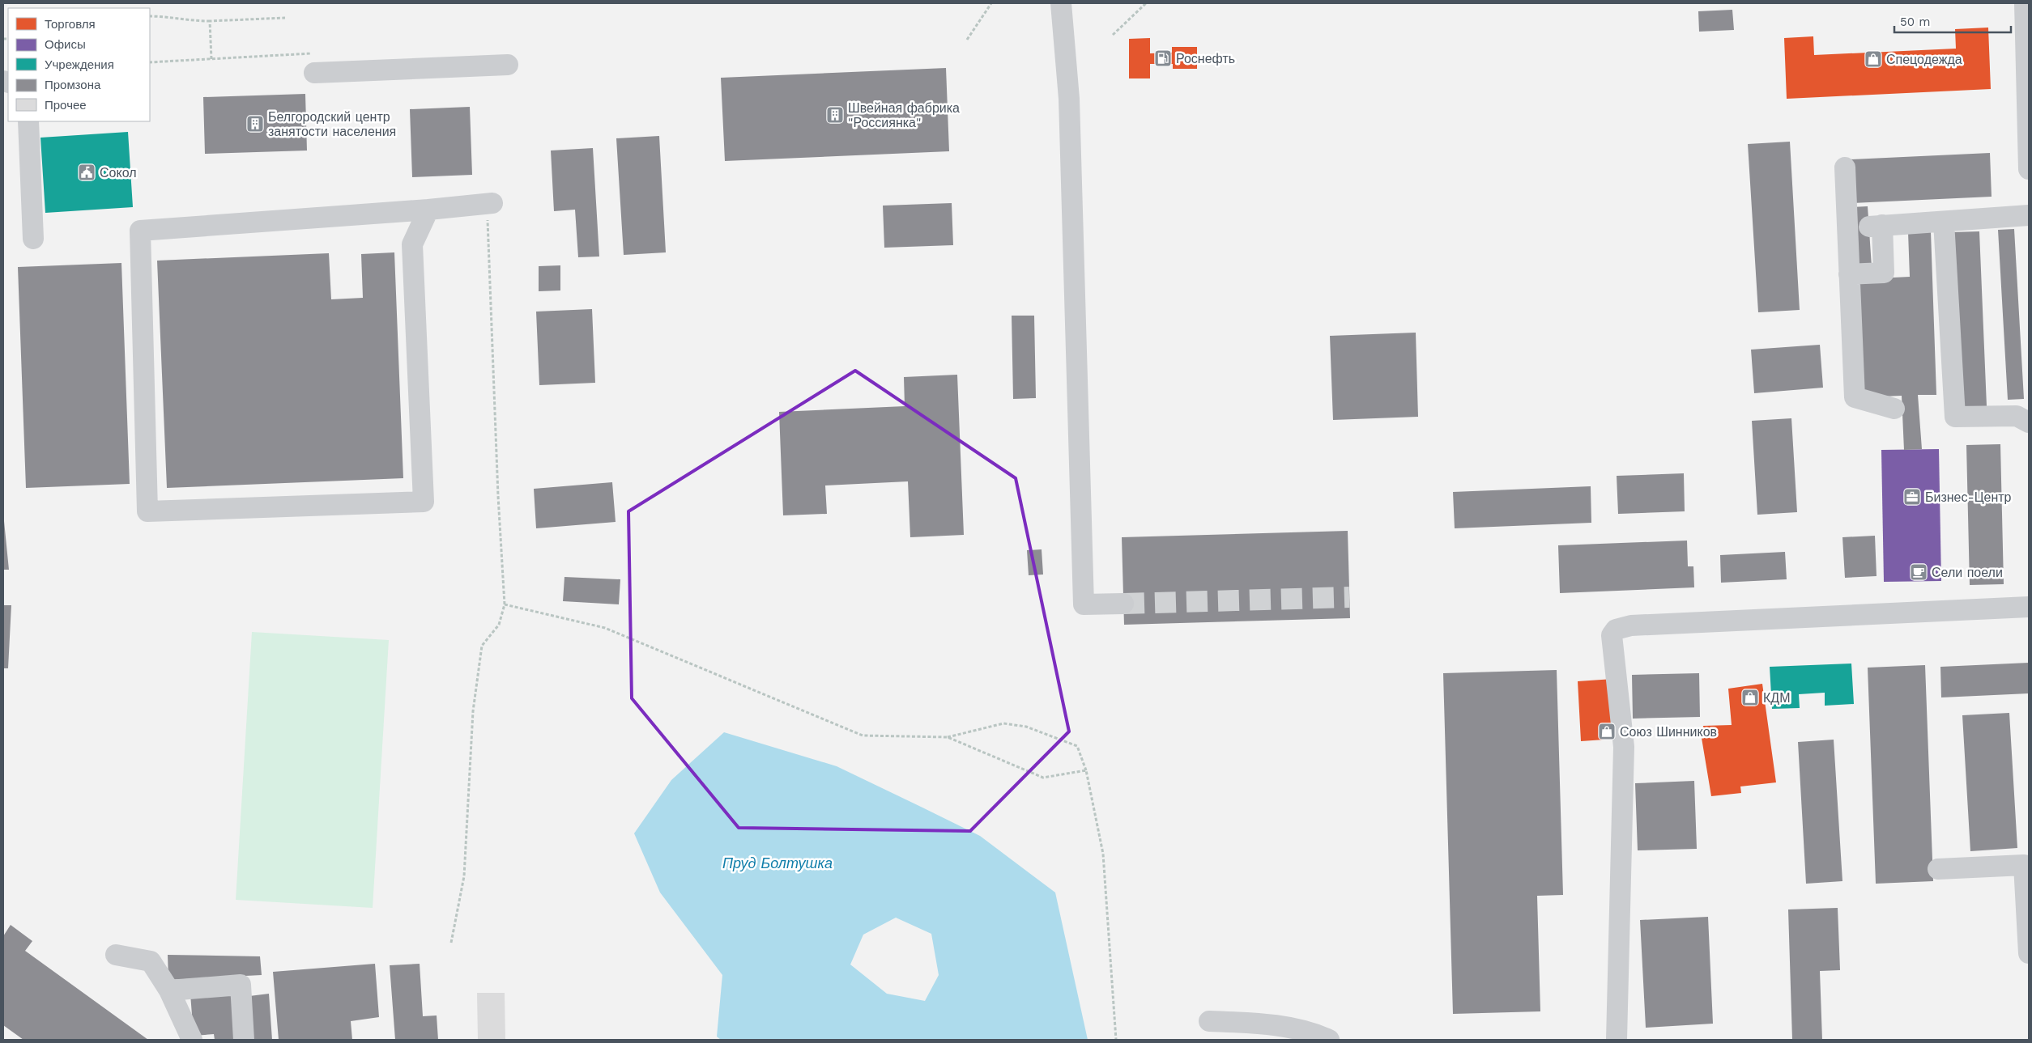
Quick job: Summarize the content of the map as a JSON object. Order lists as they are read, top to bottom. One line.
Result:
{"water":["Пруд Болтушка"],"places":{"fuel station":["Роснефть"],"shop":["Спецодежда","КДМ","Союз Шинников"],"building":["Швейная фабрика \"Россиянка\"","Белгородский центр занятости населения"],"public building":["Сокол"],"office":["Бизнес-Центр"],"cafe":["Сели поели"]},"legend":["Торговля","Офисы","Учреждения","Промзона","Прочее"],"scale_bar":"50 m"}
